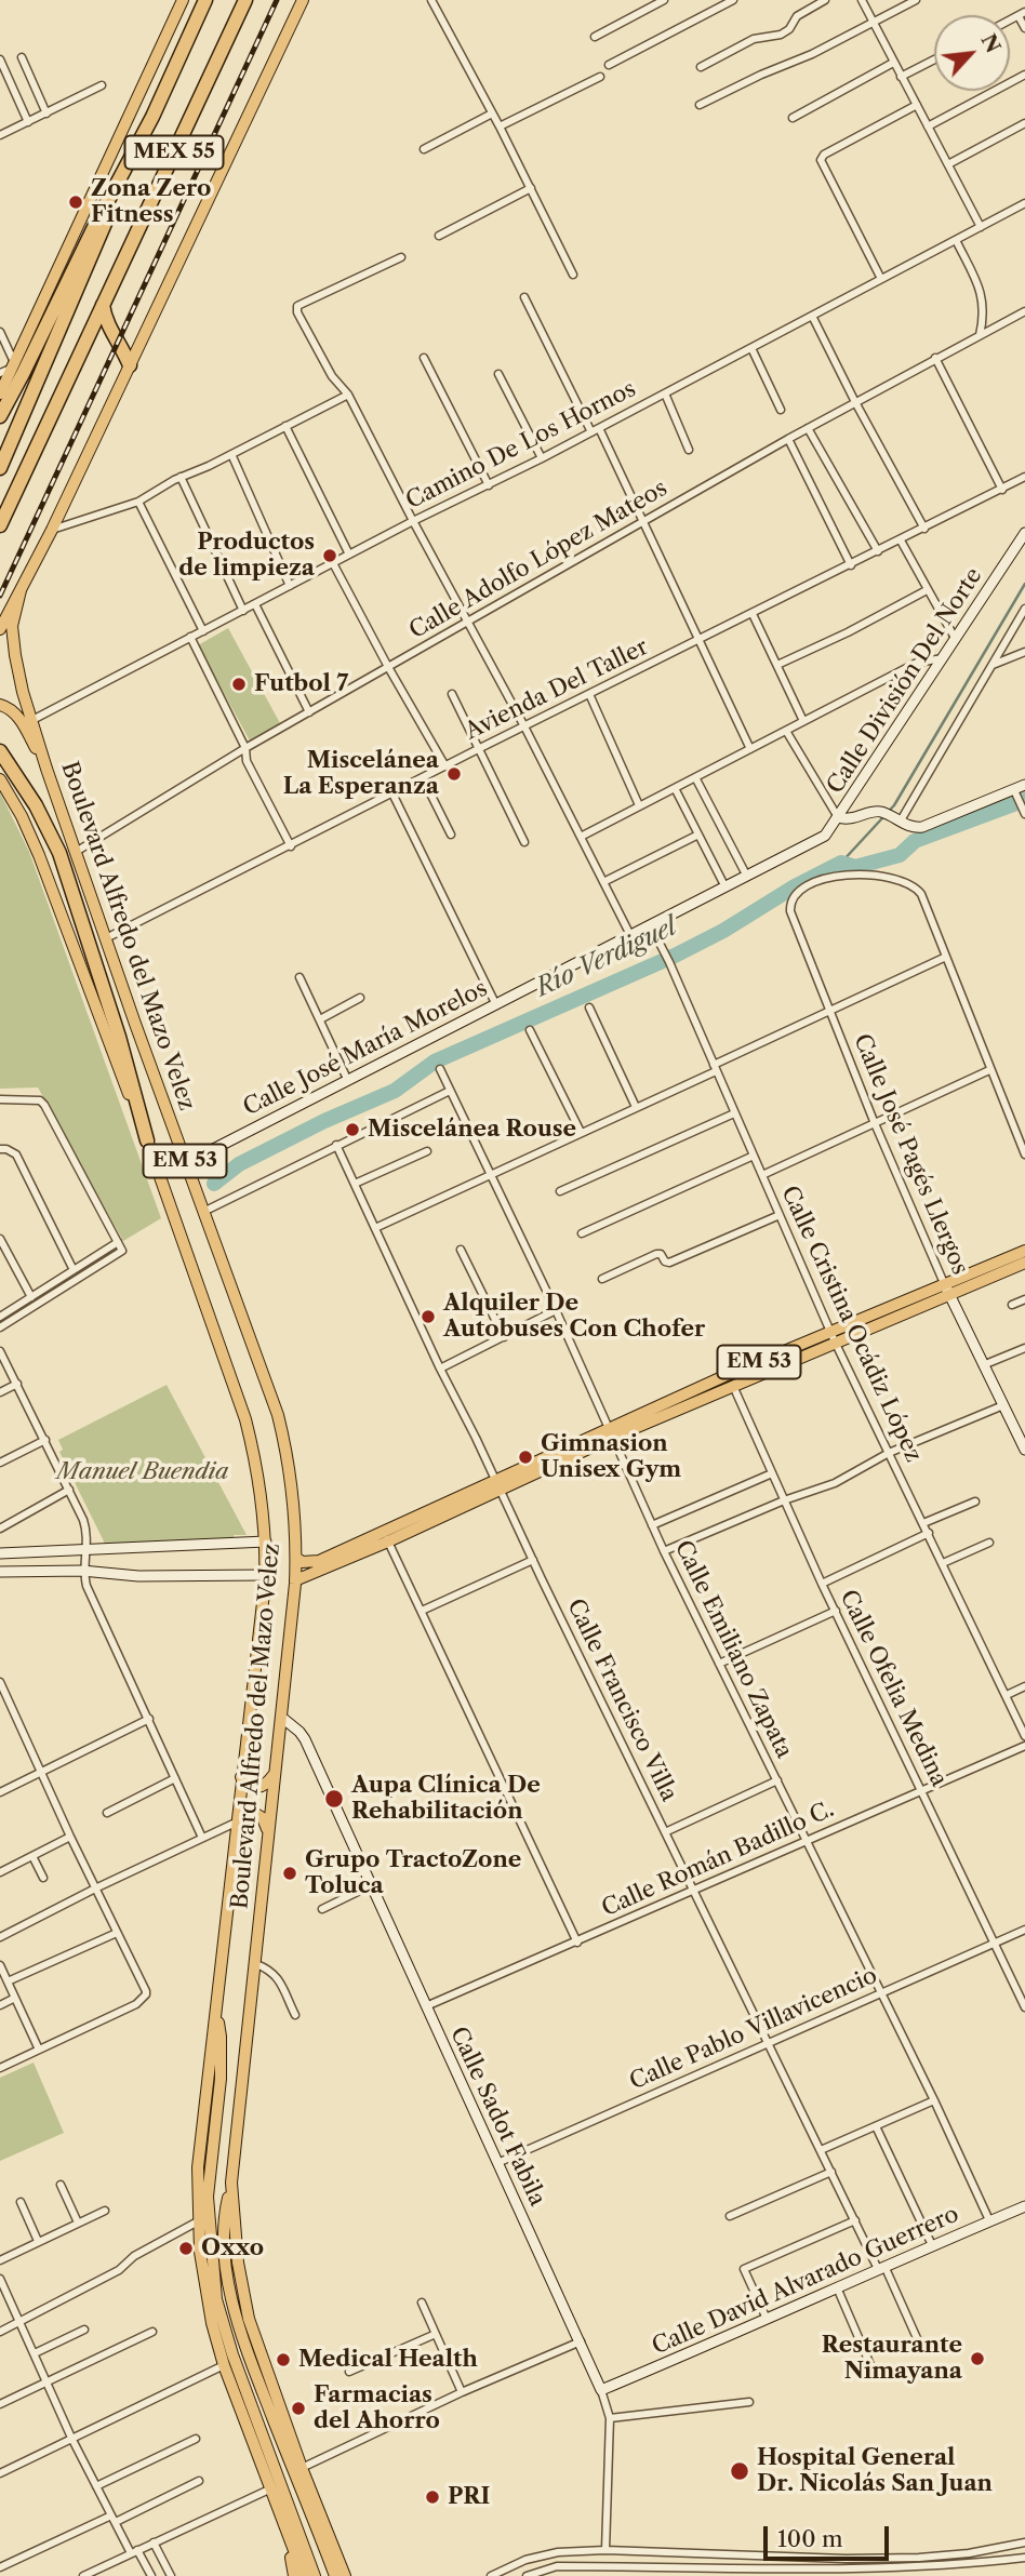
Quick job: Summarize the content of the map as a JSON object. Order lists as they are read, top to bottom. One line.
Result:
{"streets":{"highway":["MEX 55","Boulevard Alfredo del Mazo Velez","EM 53"],"street":["Camino De Los Hornos","Calle Adolfo López Mateos","Calle División Del Norte","Avienda Del Taller","Calle José María Morelos","Calle José Pagés Llergos","Calle Cristina Ocádiz López","Calle Emiliano Zapata","Calle Ofelia Medina","Calle Francisco Villa","Calle Román Badillo C.","Calle Pablo Villavicencio","Calle Sadot Fabila","Calle David Alvarado Guerrero"]},"crossings":[["Camino De Los Hornos","Boulevard Alfredo del Mazo Velez"],["Calle Adolfo López Mateos","Boulevard Alfredo del Mazo Velez"],["Calle División Del Norte","Calle José María Morelos"],["Avienda Del Taller","Boulevard Alfredo del Mazo Velez"],["Boulevard Alfredo del Mazo Velez","Calle José María Morelos"],["Boulevard Alfredo del Mazo Velez","EM 53"],["Boulevard Alfredo del Mazo Velez","Calle Sadot Fabila"],["Calle José María Morelos","Calle Cristina Ocádiz López"],["Calle José Pagés Llergos","EM 53"],["EM 53","Calle Cristina Ocádiz López"],["EM 53","Calle Emiliano Zapata"],["EM 53","Calle Ofelia Medina"],["EM 53","Calle Francisco Villa"],["Calle Emiliano Zapata","Calle Román Badillo C."],["Calle Emiliano Zapata","Calle Pablo Villavicencio"],["Calle Emiliano Zapata","Calle David Alvarado Guerrero"],["Calle Ofelia Medina","Calle Román Badillo C."],["Calle Ofelia Medina","Calle Pablo Villavicencio"],["Calle Francisco Villa","Calle Román Badillo C."],["Calle Francisco Villa","Calle Pablo Villavicencio"],["Calle Francisco Villa","Calle David Alvarado Guerrero"],["Calle Román Badillo C.","Calle Sadot Fabila"],["Calle Pablo Villavicencio","Calle Sadot Fabila"],["Calle Sadot Fabila","Calle David Alvarado Guerrero"]],"water":["Río Verdiguel"],"parks":["Manuel Buendia"],"places":["Zona Zero Fitness","Productos de limpieza","Futbol 7","Miscelánea La Esperanza","Miscelánea Rouse","Alquiler De Autobuses Con Chofer","Gimnasion Unisex Gym","Aupa Clínica De Rehabilitación","Grupo TractoZone Toluca","Oxxo","Restaurante Nimayana","Medical Health","Farmacias del Ahorro","Hospital General Dr. Nicolás San Juan","PRI"],"scale_bar":"100 m","north":"top right"}
